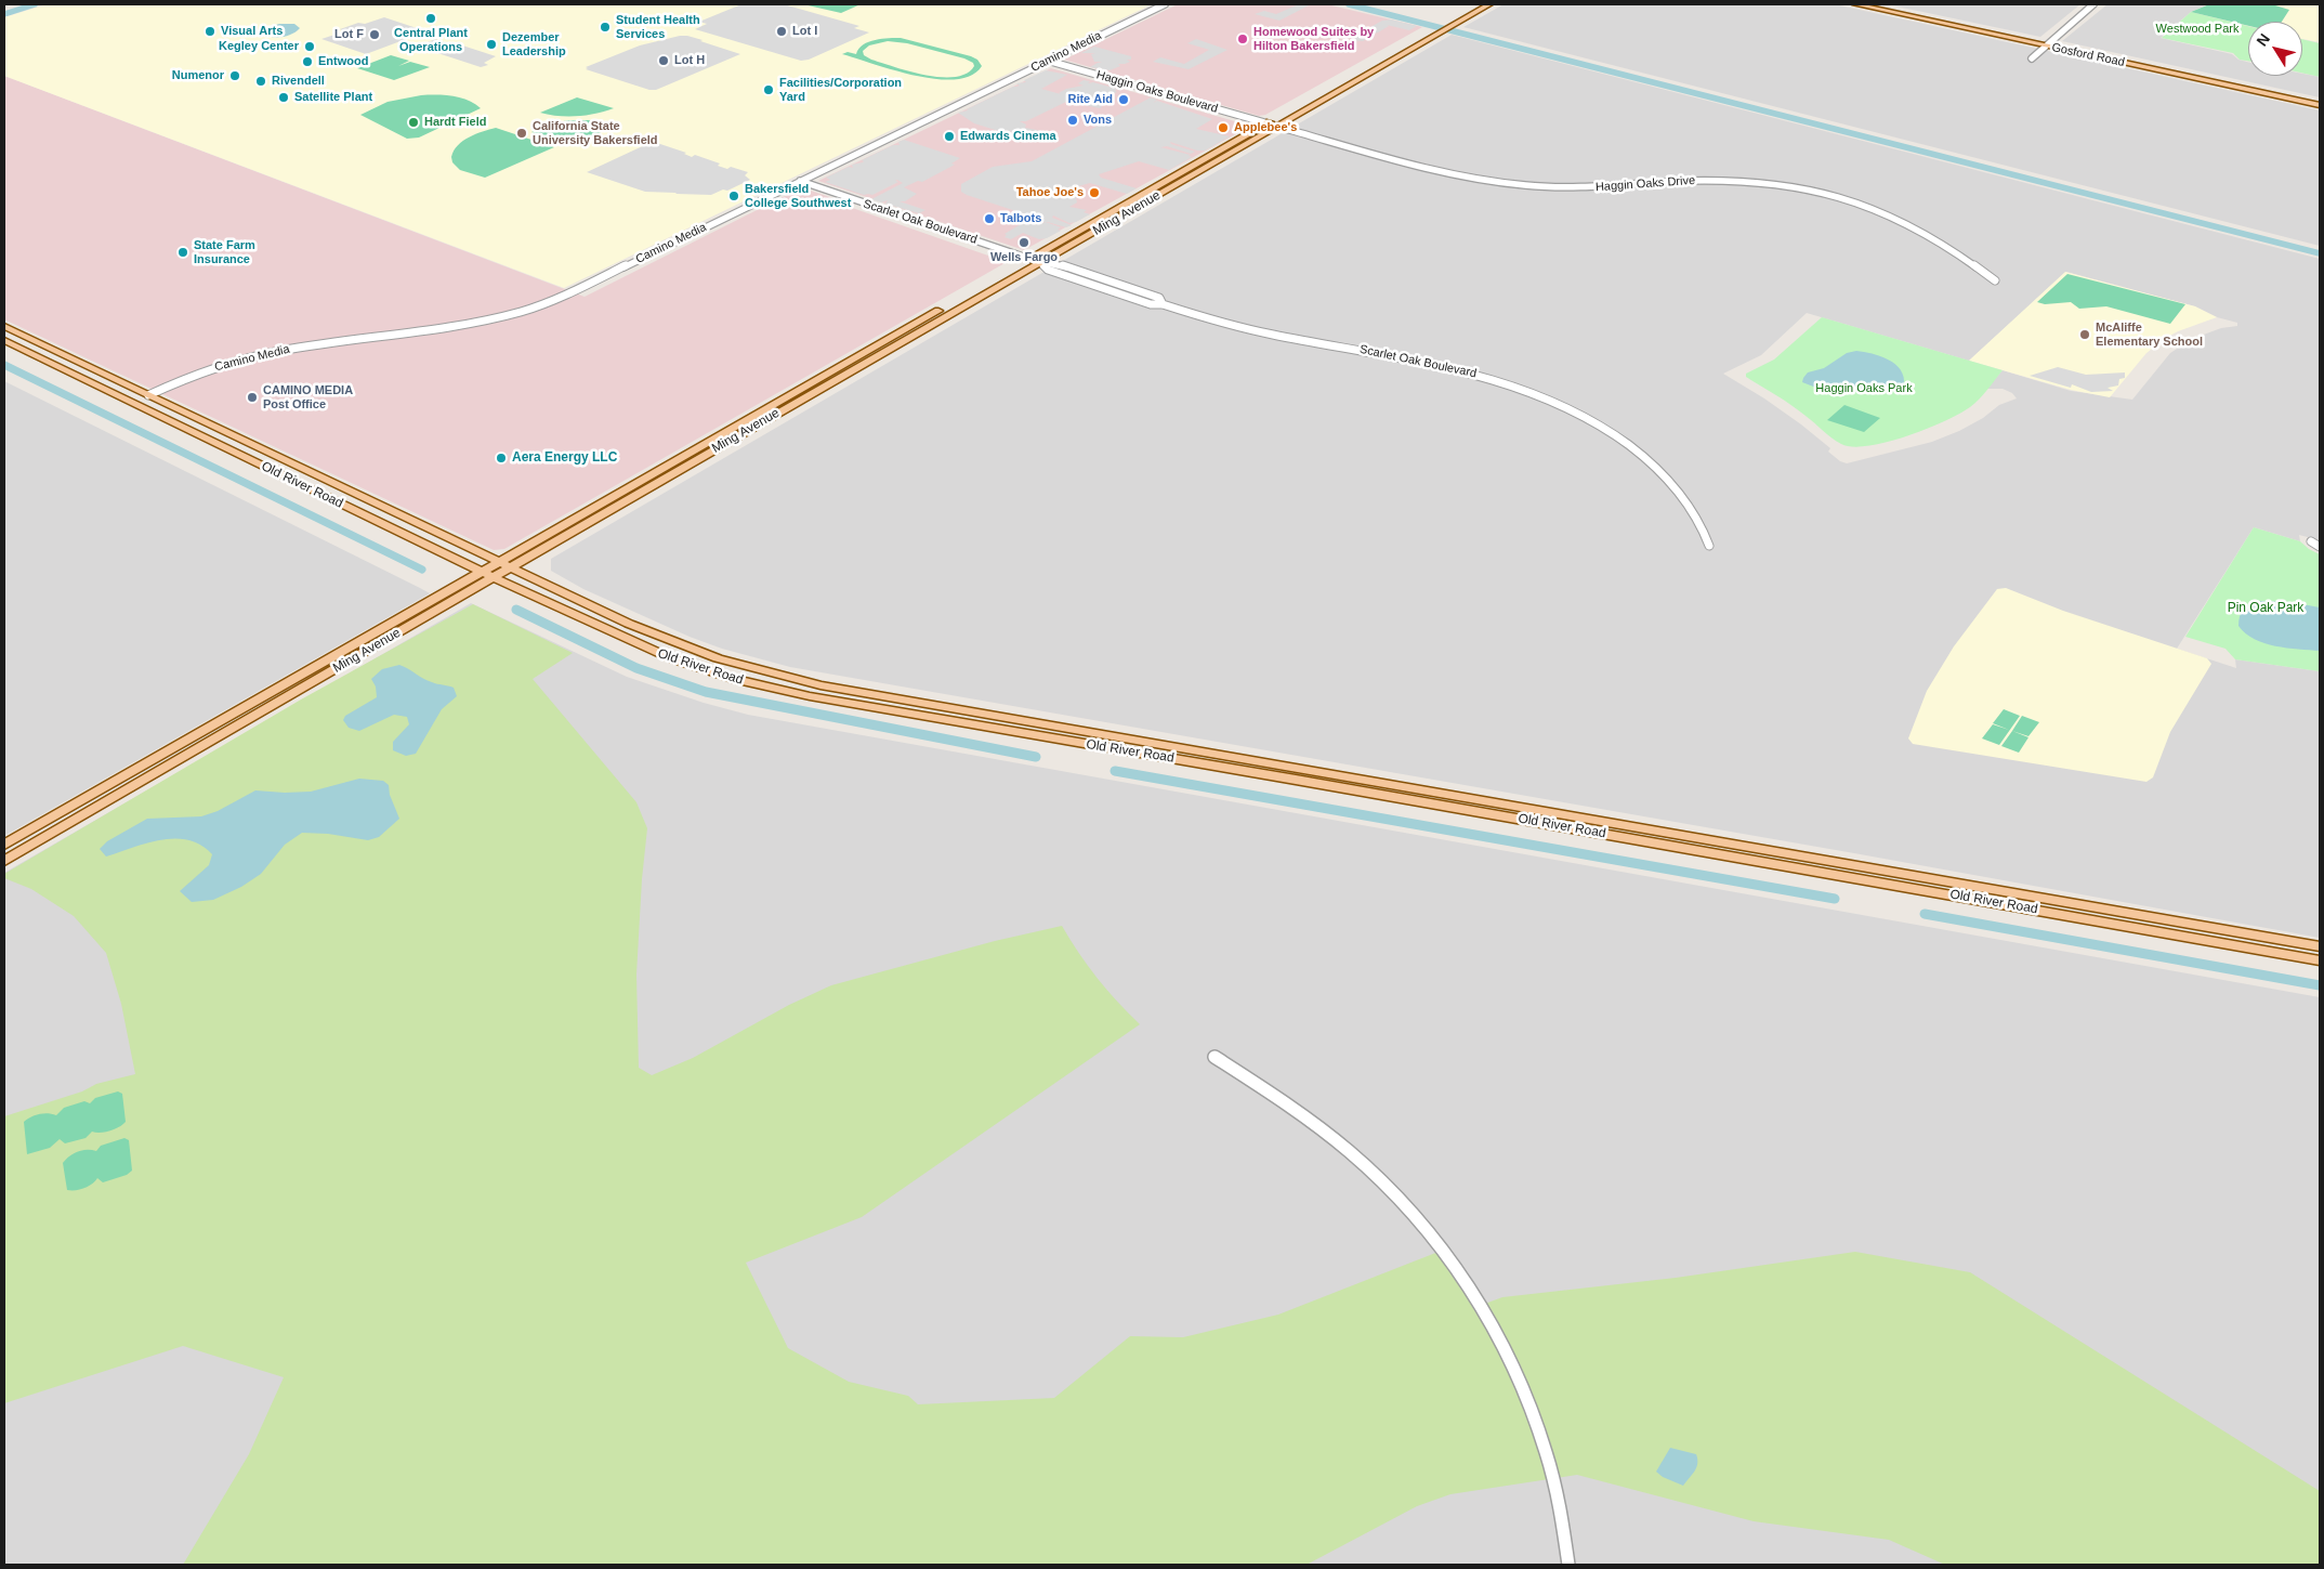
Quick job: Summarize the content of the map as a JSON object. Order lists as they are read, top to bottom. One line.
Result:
{"streets":{"main road":["Gosford Road","Ming Avenue","Old River Road"],"street":["Camino Media","Haggin Oaks Boulevard","Haggin Oaks Drive","Scarlet Oak Boulevard"]},"crossings":[["Camino Media","Haggin Oaks Boulevard"],["Camino Media","Scarlet Oak Boulevard"],["Camino Media","Old River Road"],["Haggin Oaks Boulevard","Ming Avenue"],["Haggin Oaks Drive","Ming Avenue"],["Ming Avenue","Scarlet Oak Boulevard"],["Ming Avenue","Old River Road"]],"parks":["Westwood Park","Haggin Oaks Park","Pin Oak Park"],"places":["Central Plant Operations","Student Health Services","Visual Arts","Lot I","Lot F","Homewood Suites by Hilton Bakersfield","Dezember Leadership","Kegley Center","Lot H","Entwood","Numenor","Rivendell","Facilities/Corporation Yard","Satellite Plant","Rite Aid","Vons","Hardt Field","Applebee's","California State University Bakersfield","Edwards Cinema","Tahoe Joe's","Bakersfield College Southwest","Talbots","Wells Fargo","State Farm Insurance","McAliffe Elementary School","CAMINO MEDIA Post Office","Aera Energy LLC"],"north":"top left"}
